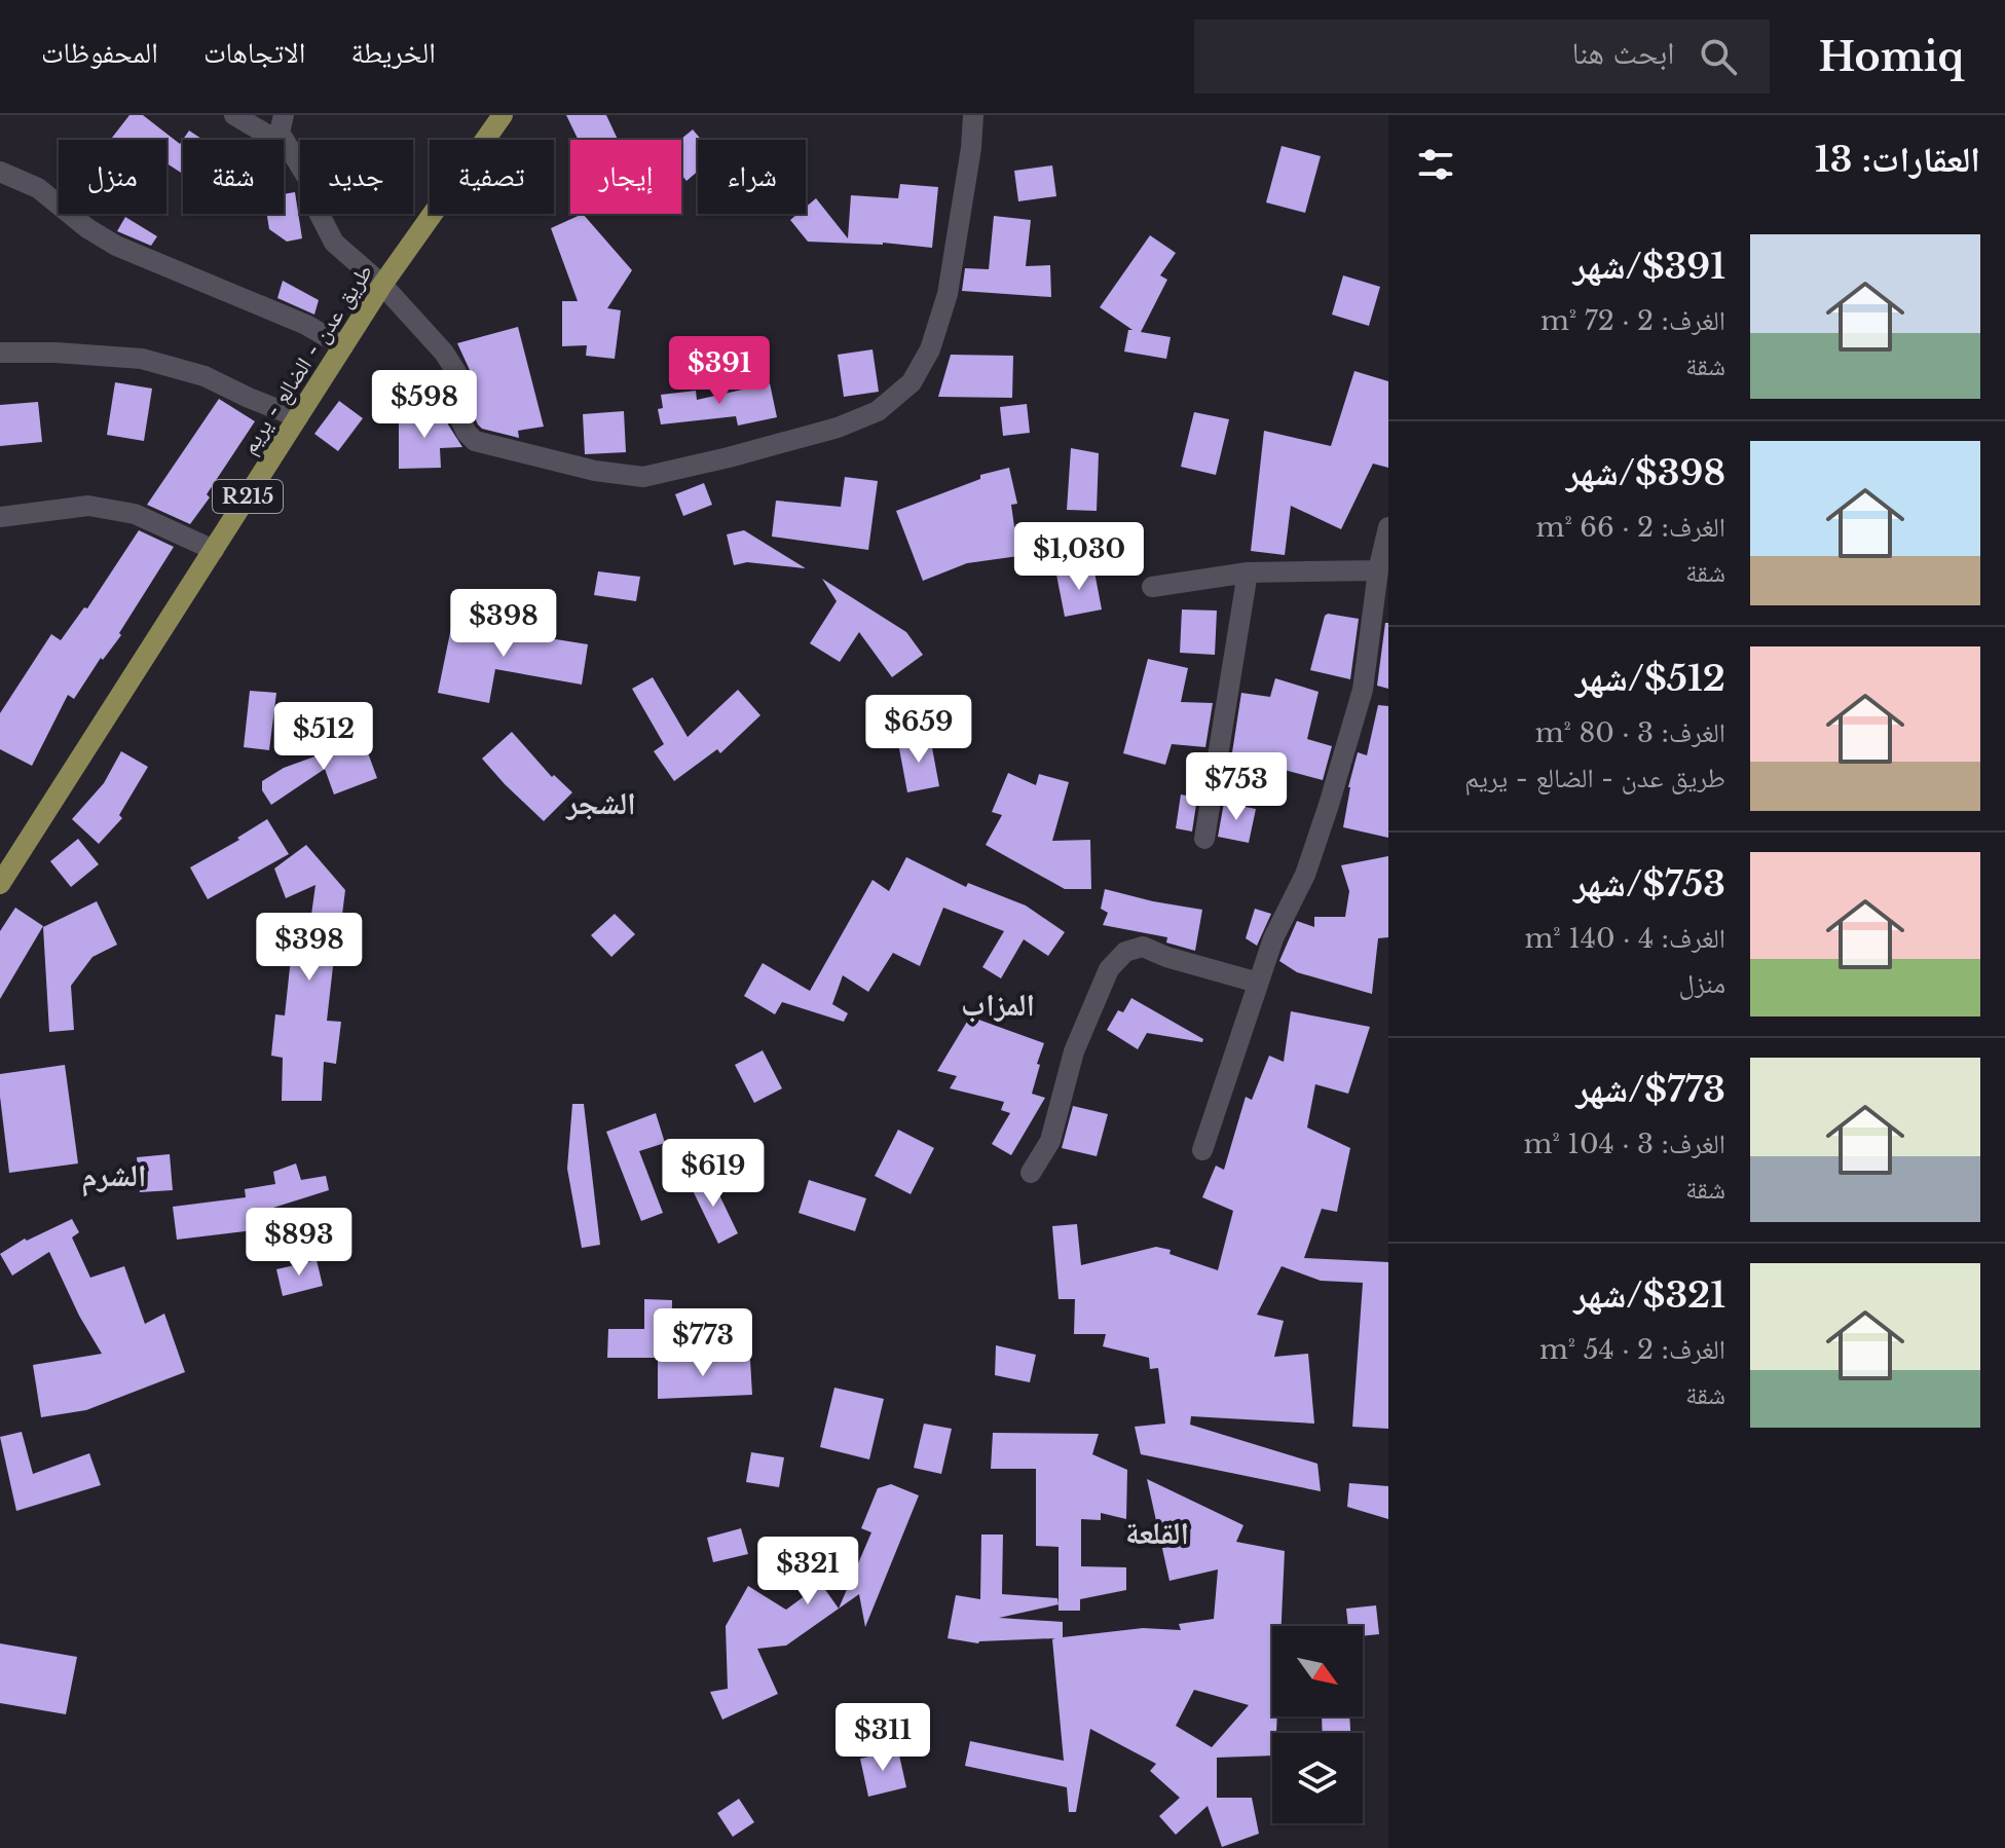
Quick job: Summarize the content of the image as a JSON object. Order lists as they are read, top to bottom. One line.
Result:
{"streets":{"main road":["طريق عدن - الضالع - يريم","R215"]},"districts":["الشجر","المزاب","الشرم","القلعة"],"north":"bottom right","page":{"header":"Homiq","search":"ابحث هنا","nav":["الخريطة","الاتجاهات","المحفوظات"],"heading":"العقارات: 13","chip":["شراء","إيجار","تصفية","جديد","شقة","منزل"],"list":[{"name":"$391/شهر","note":"الغرف: 2 · 72 m² · شقة"},{"name":"$398/شهر","note":"الغرف: 2 · 66 m² · شقة"},{"name":"$512/شهر","note":"الغرف: 3 · 80 m² · طريق عدن - الضالع - يريم"},{"name":"$753/شهر","note":"الغرف: 4 · 140 m² · منزل"},{"name":"$773/شهر","note":"الغرف: 3 · 104 m² · شقة"},{"name":"$321/شهر","note":"الغرف: 2 · 54 m² · شقة"}],"price":["$391","$598","$1,030","$398","$659","$512","$753","$398","$619","$893","$773","$321","$311"]}}
